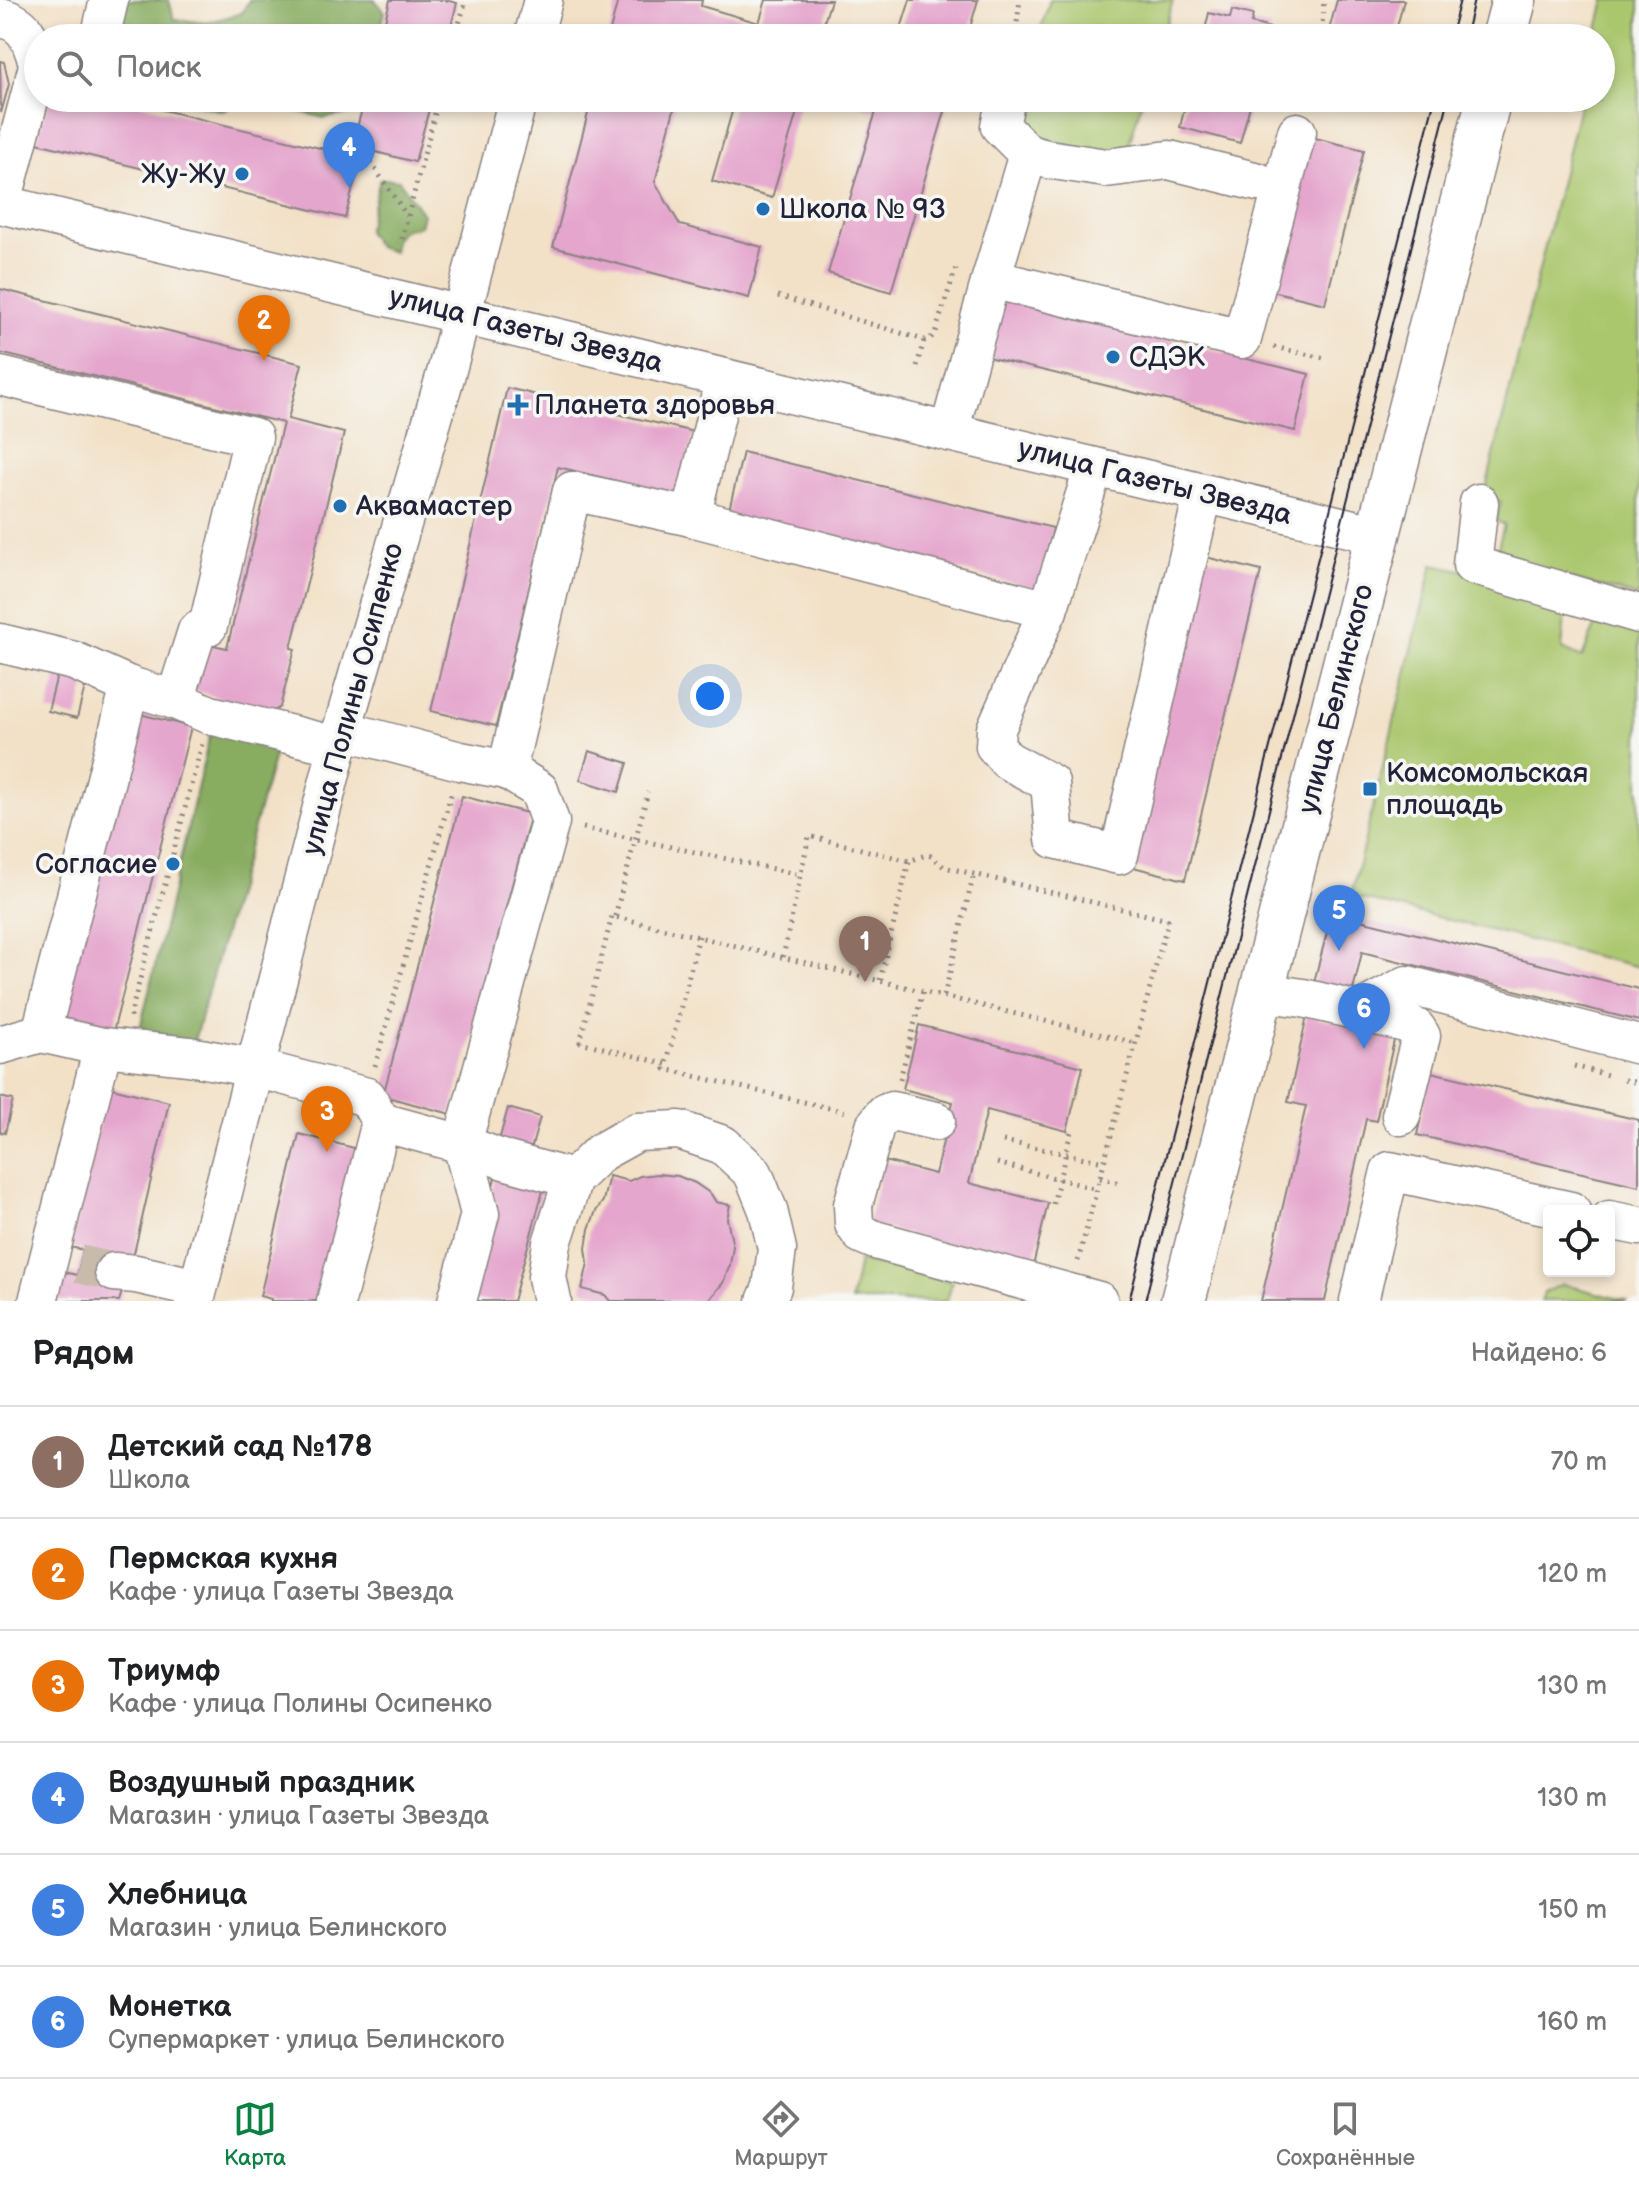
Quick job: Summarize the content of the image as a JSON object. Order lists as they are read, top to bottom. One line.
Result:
{"streets":{"main road":["улица Белинского"],"street":["улица Газеты Звезда","улица Полины Осипенко"]},"crossings":[["улица Газеты Звезда","улица Полины Осипенко"],["улица Газеты Звезда","улица Белинского"]],"places":{"other":["Жу-Жу","Школа № 93","СДЭК","Аквамастер","Согласие"],"health":["Планета здоровья"],"transit":["Комсомольская площадь"]},"page":{"search":"Поиск","pins":["4","2","5","1","6","3"],"heading":["Рядом","Найдено: 6"],"list":[{"mark":"1","name":"Детский сад №178","note":"Школа","value":"70 m"},{"mark":"2","name":"Пермская кухня","note":"Кафе · улица Газеты Звезда","value":"120 m"},{"mark":"3","name":"Триумф","note":"Кафе · улица Полины Осипенко","value":"130 m"},{"mark":"4","name":"Воздушный праздник","note":"Магазин · улица Газеты Звезда","value":"130 m"},{"mark":"5","name":"Хлебница","note":"Магазин · улица Белинского","value":"150 m"},{"mark":"6","name":"Монетка","note":"Супермаркет · улица Белинского","value":"160 m"}],"nav":["Карта","Маршрут","Сохранённые"]}}
